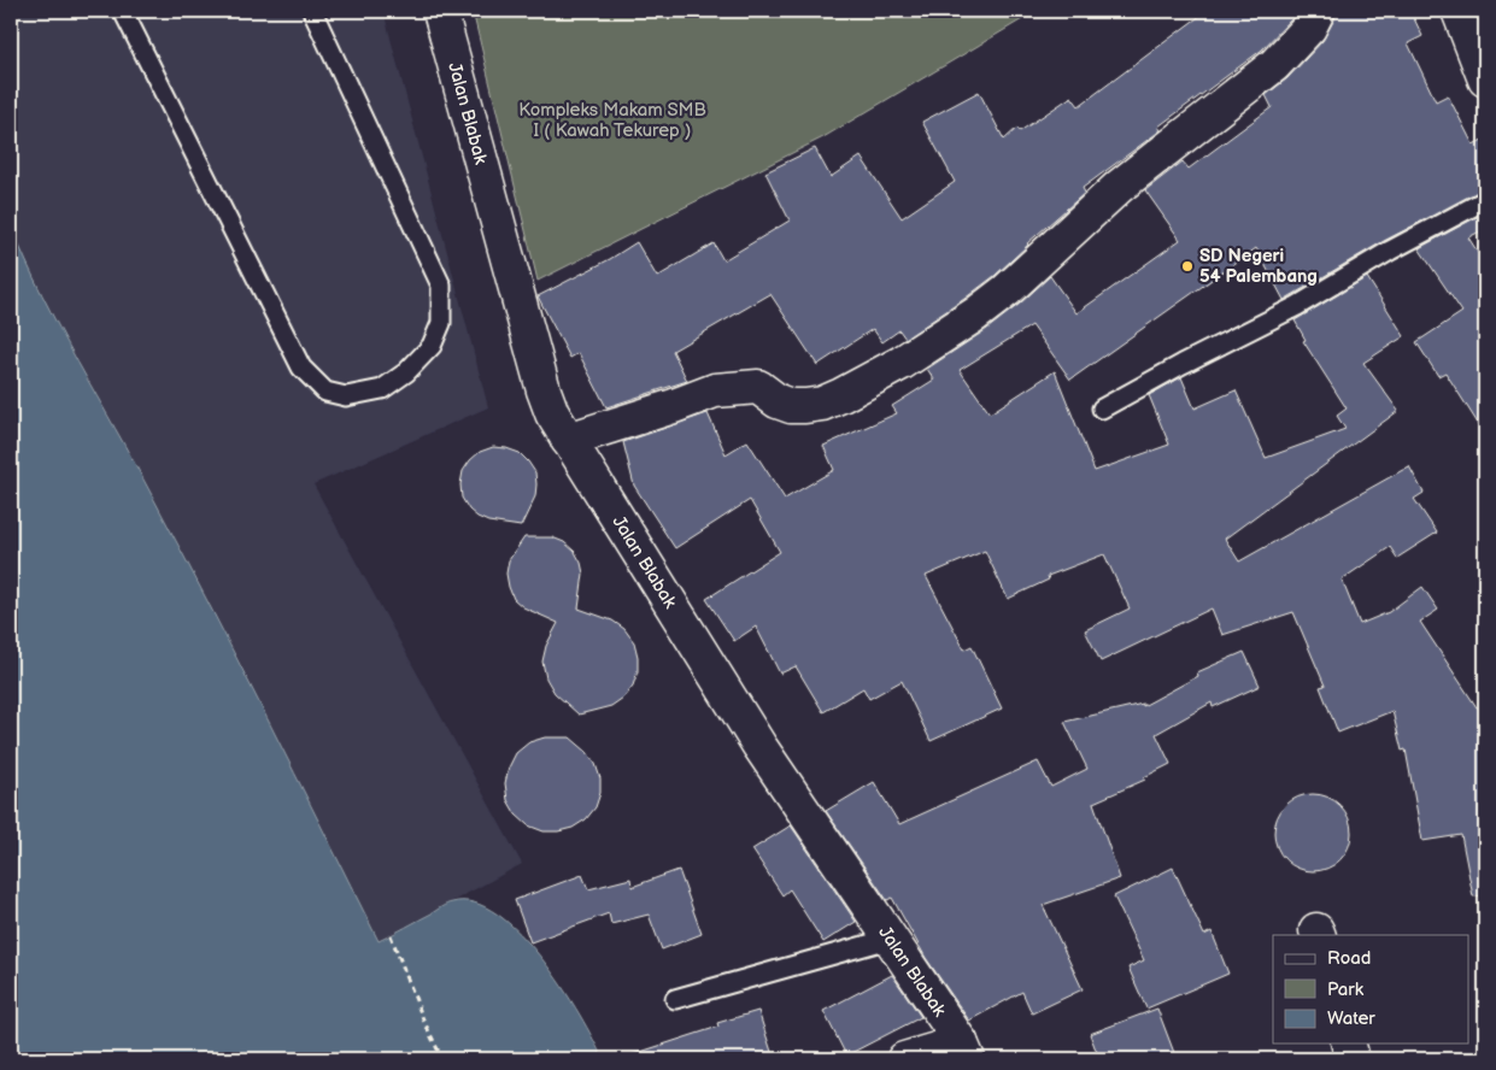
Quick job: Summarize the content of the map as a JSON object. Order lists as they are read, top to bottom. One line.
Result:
{"streets":{"street":["Jalan Blabak"]},"parks":["Kompleks Makam SMB I ( Kawah Tekurep )"],"places":["SD Negeri 54 Palembang"],"legend":["Road","Park","Water"]}
